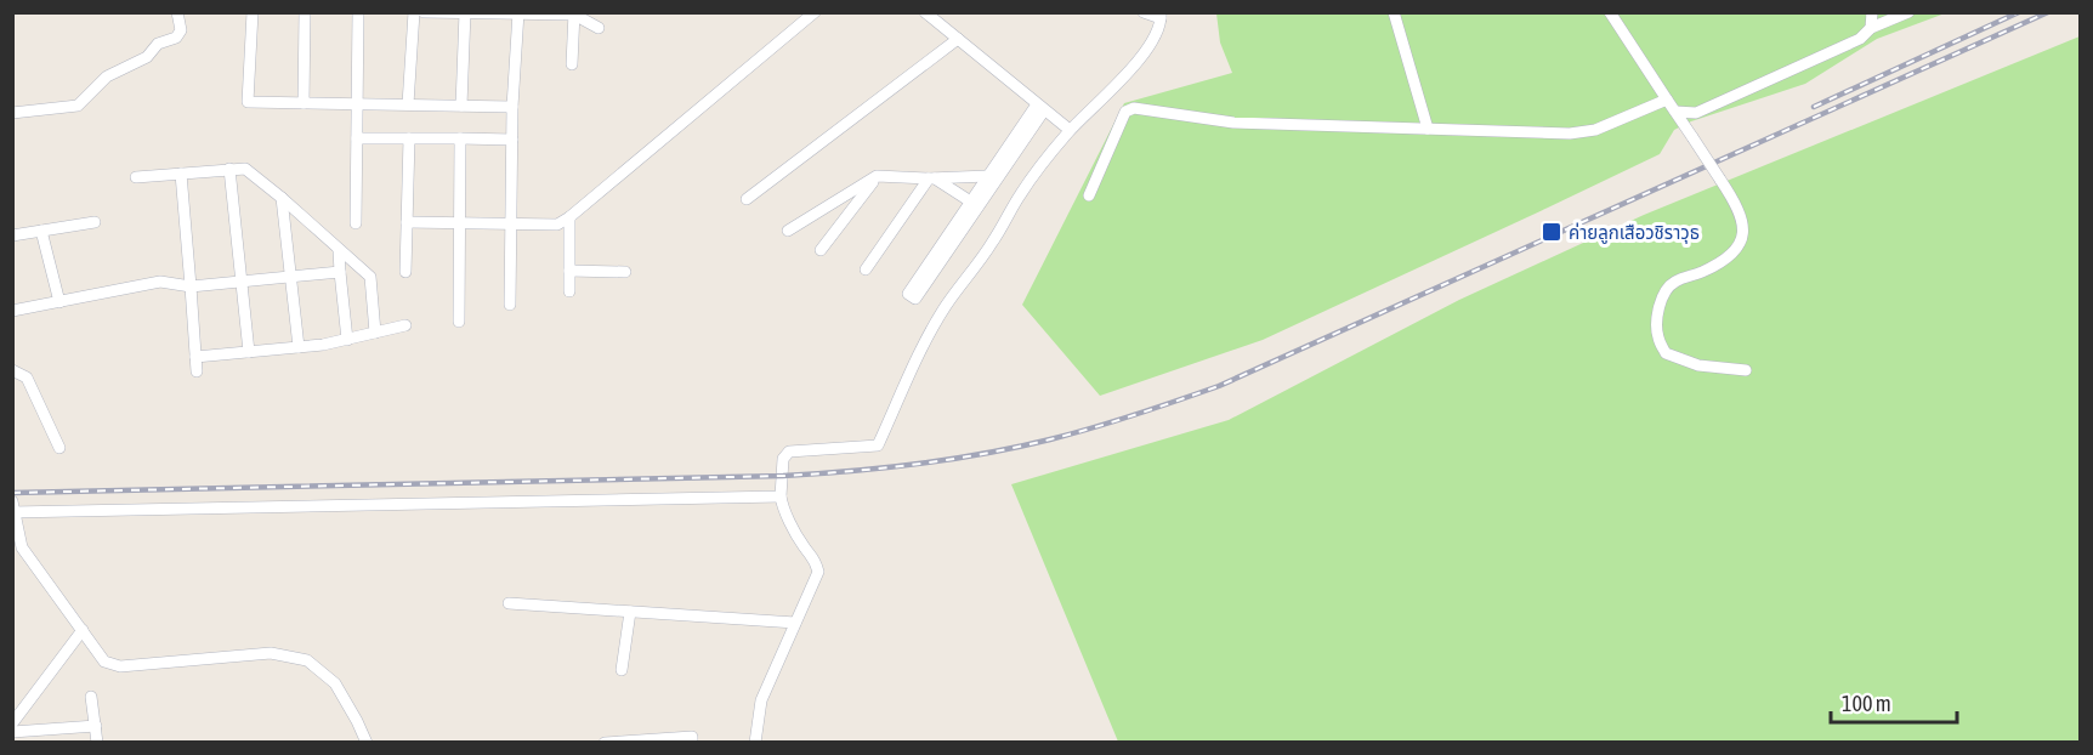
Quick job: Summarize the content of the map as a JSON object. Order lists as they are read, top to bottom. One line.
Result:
{"places":{"transit":["ค่ายลูกเสือวชิราวุธ"]},"scale_bar":"100 m"}
